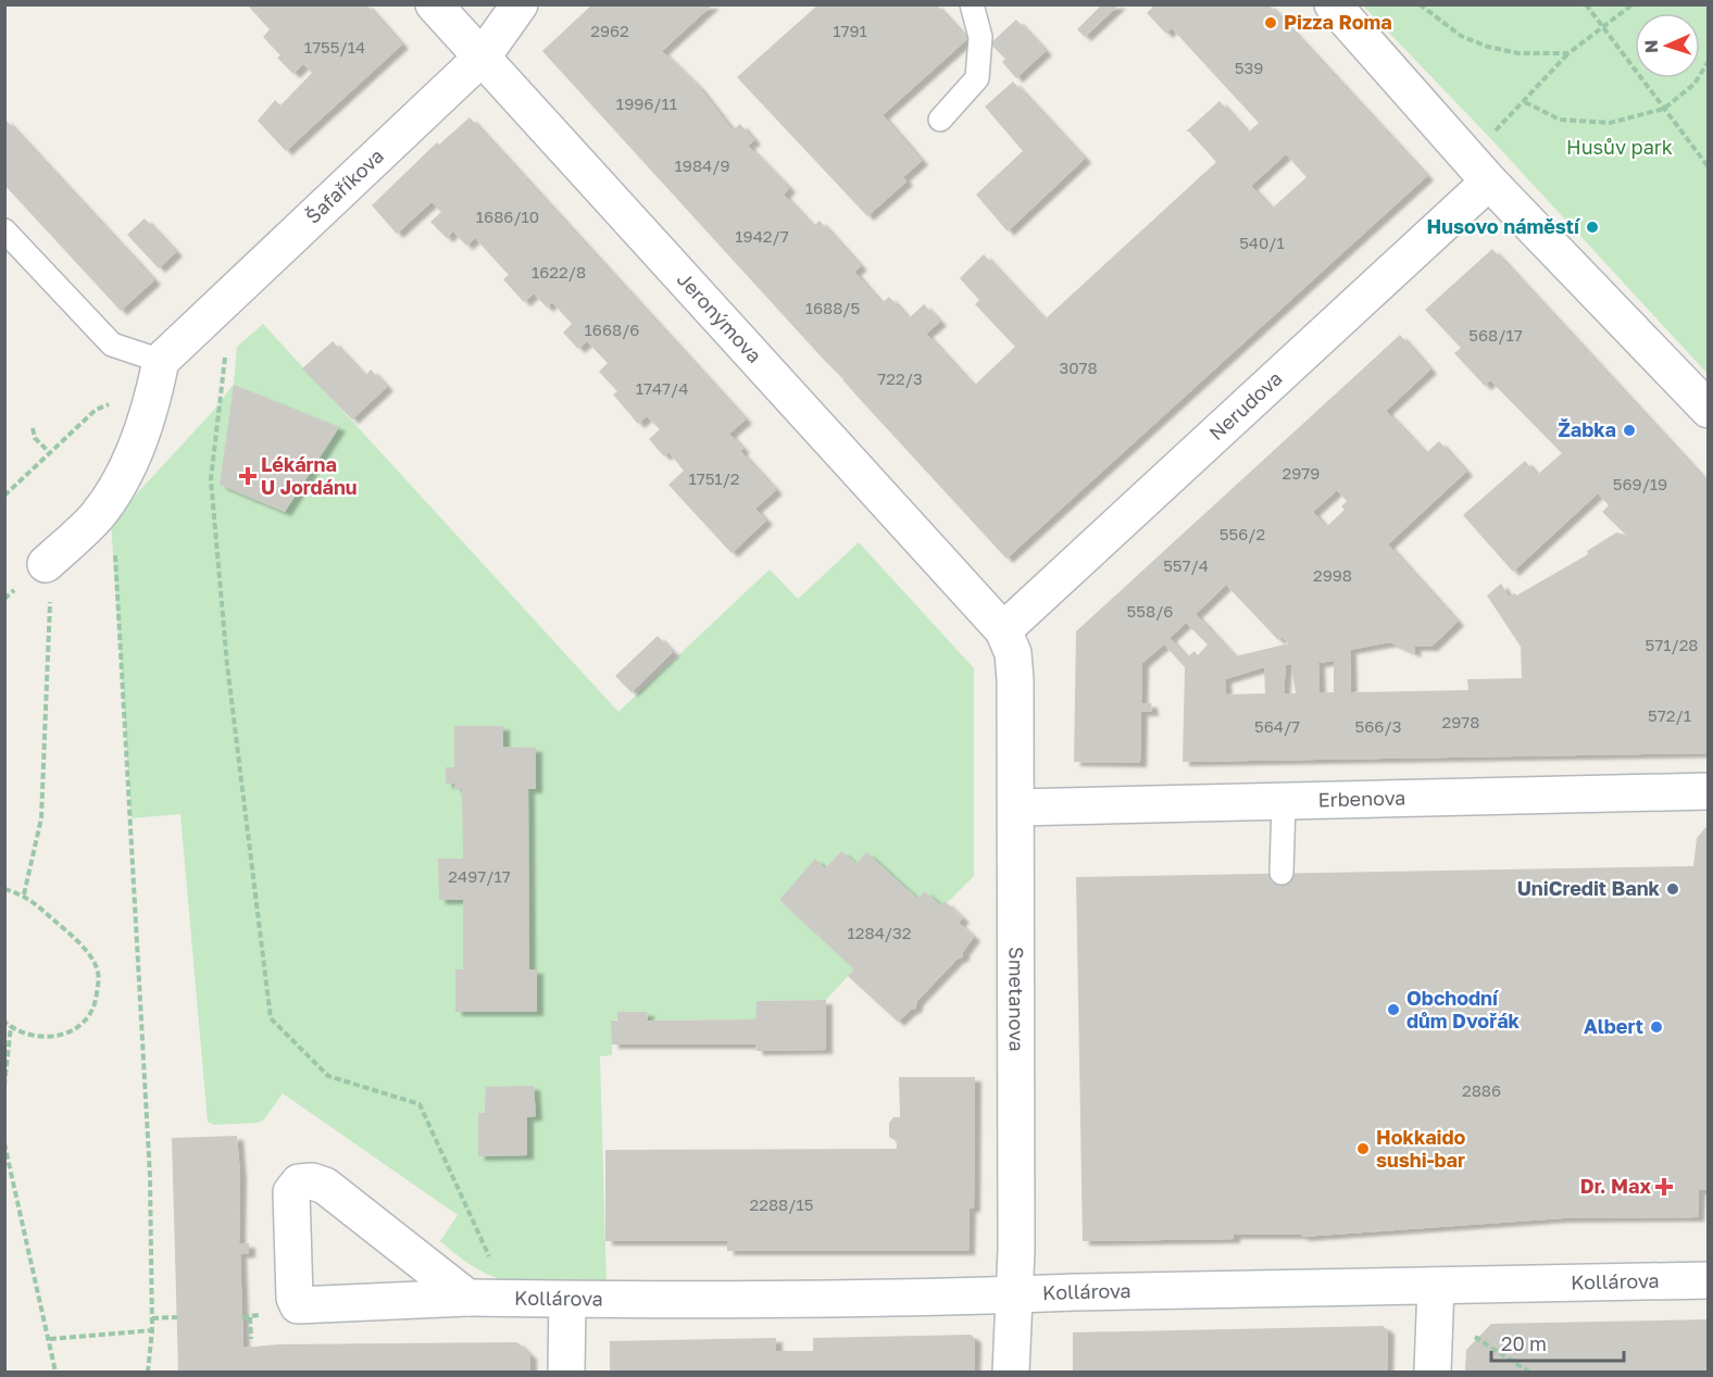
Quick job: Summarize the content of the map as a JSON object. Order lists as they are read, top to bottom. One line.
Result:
{"streets":{"street":["Šafaříkova","Jeronýmova","Nerudova","Erbenova","Smetanova","Kollárova"]},"crossings":[["Šafaříkova","Jeronýmova"],["Jeronýmova","Nerudova"],["Jeronýmova","Smetanova"],["Nerudova","Smetanova"],["Erbenova","Smetanova"],["Smetanova","Kollárova"]],"parks":["Husův park"],"places":{"other":["Pizza Roma","Husovo náměstí","Žabka","UniCredit Bank","Obchodní dům Dvořák","Albert","Hokkaido sushi-bar"],"health":["Lékárna U Jordánu","Dr. Max"]},"house_numbers":["2962","1791","1755/14","539","1996/11","1984/9","1686/10","1942/7","540/1","1622/8","1688/5","1668/6","568/17","3078","722/3","1747/4","2979","1751/2","569/19","556/2","557/4","2998","558/6","571/28","572/1","2978","564/7","566/3","2497/17","1284/32","2886","2288/15"],"scale_bar":"20 m","north":"left"}
